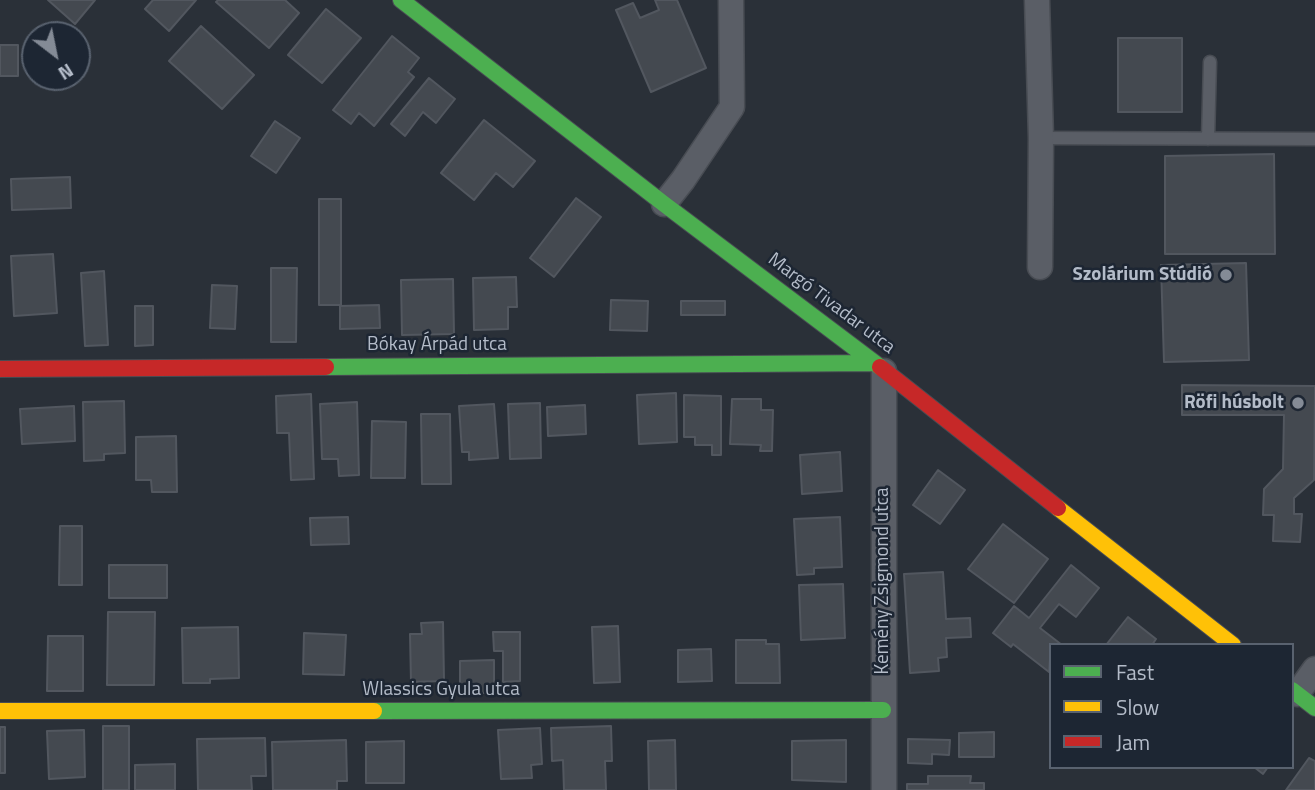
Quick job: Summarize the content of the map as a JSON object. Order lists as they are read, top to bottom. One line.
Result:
{"streets":{"street":["Margó Tivadar utca","Bókay Árpád utca","Kemény Zsigmond utca","Wlassics Gyula utca"]},"crossings":[["Margó Tivadar utca","Bókay Árpád utca"],["Margó Tivadar utca","Kemény Zsigmond utca"],["Bókay Árpád utca","Kemény Zsigmond utca"],["Kemény Zsigmond utca","Wlassics Gyula utca"]],"places":["Szolárium Stúdió","Röfi húsbolt"],"legend":["Fast","Slow","Jam"],"north":"bottom right"}
